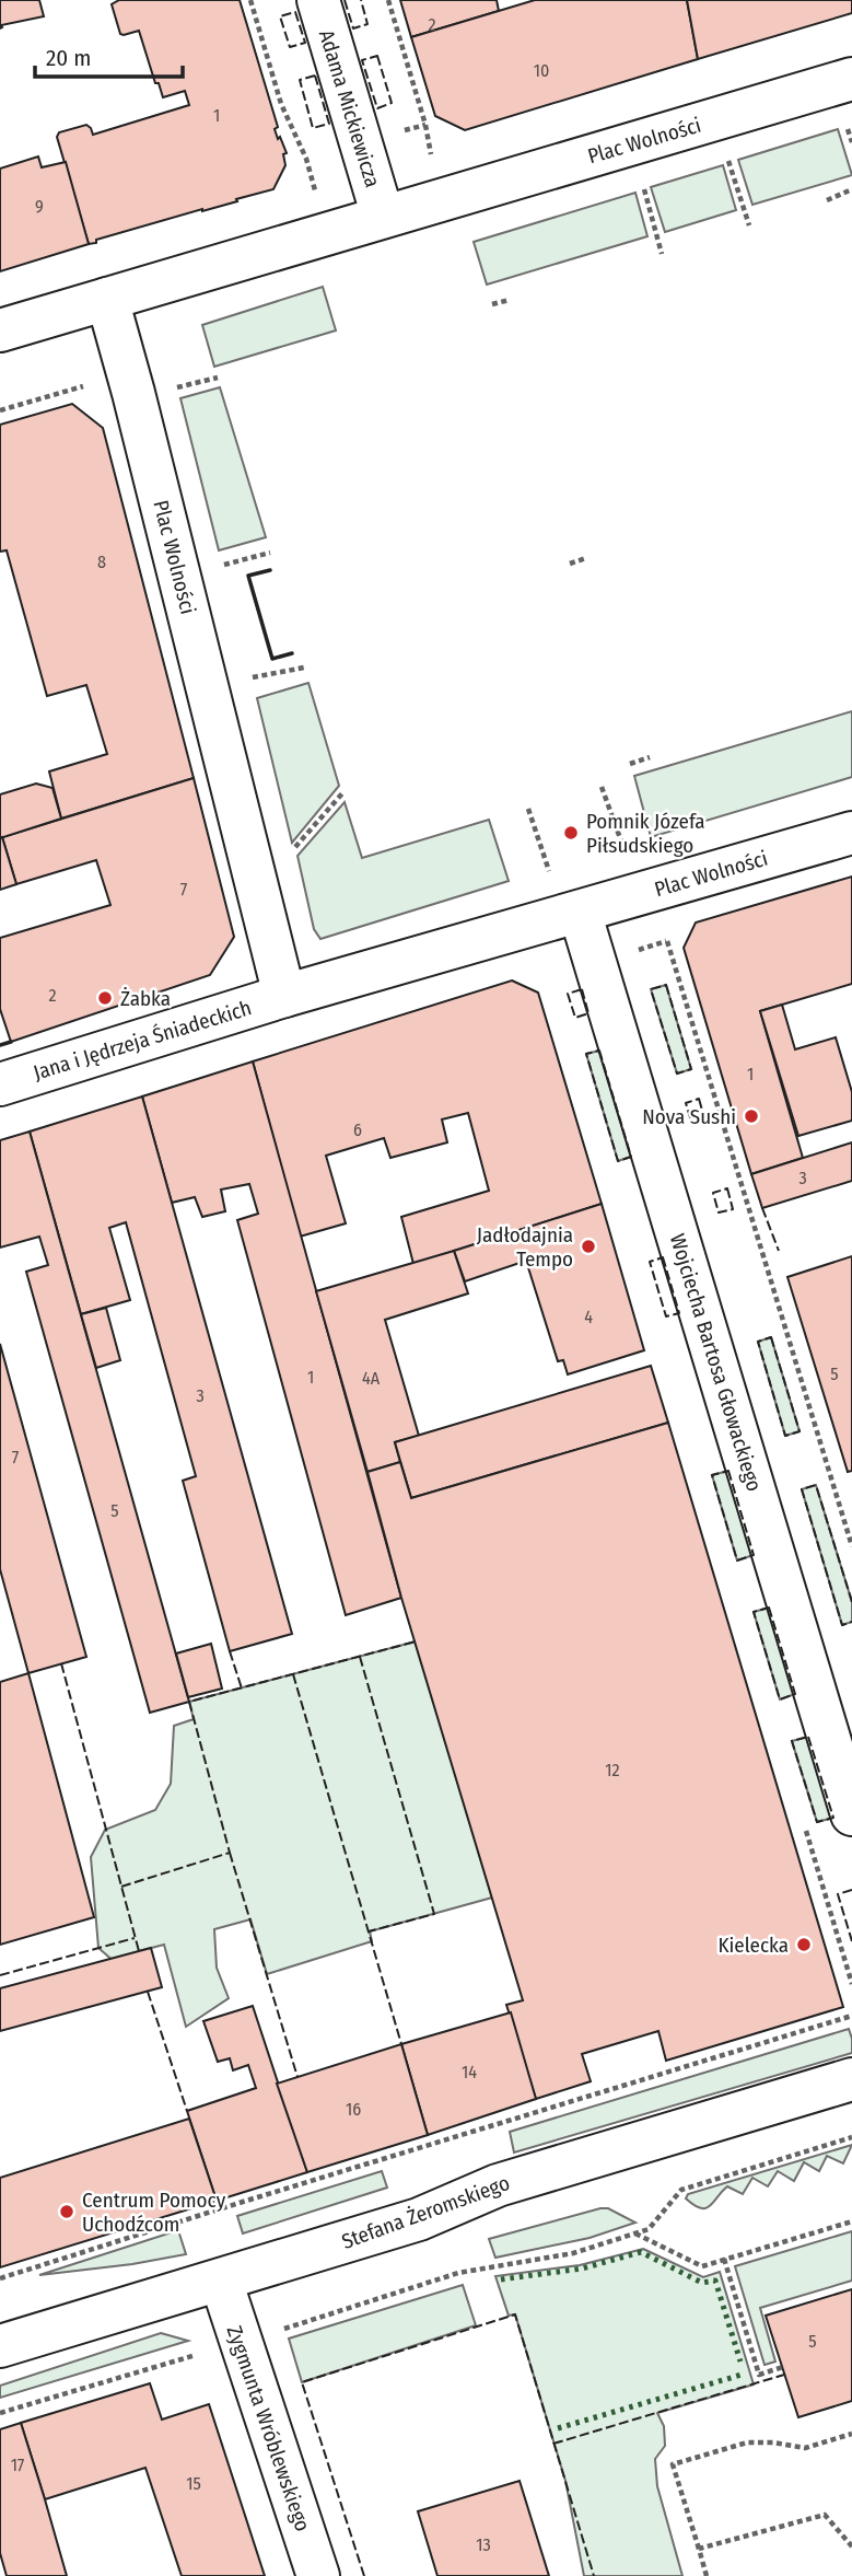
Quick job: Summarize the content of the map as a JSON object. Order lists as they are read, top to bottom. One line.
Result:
{"streets":{"street":["Adama Mickiewicza","Plac Wolności","Jana i Jędrzeja Śniadeckich","Wojciecha Bartosa Głowackiego","Stefana Żeromskiego","Zygmunta Wróblewskiego"]},"crossings":[["Adama Mickiewicza","Plac Wolności"],["Plac Wolności","Jana i Jędrzeja Śniadeckich"],["Plac Wolności","Wojciecha Bartosa Głowackiego"],["Stefana Żeromskiego","Zygmunta Wróblewskiego"]],"places":["Pomnik Józefa Piłsudskiego","Żabka","Nova Sushi","Jadłodajnia Tempo","Kielecka","Centrum Pomocy Uchodźcom"],"house_numbers":["2","10","1","9","8","7","2","1","6","3","4","5","1","4A","3","7","5","12","14","16","5","17","15","13"],"scale_bar":"20 m"}
